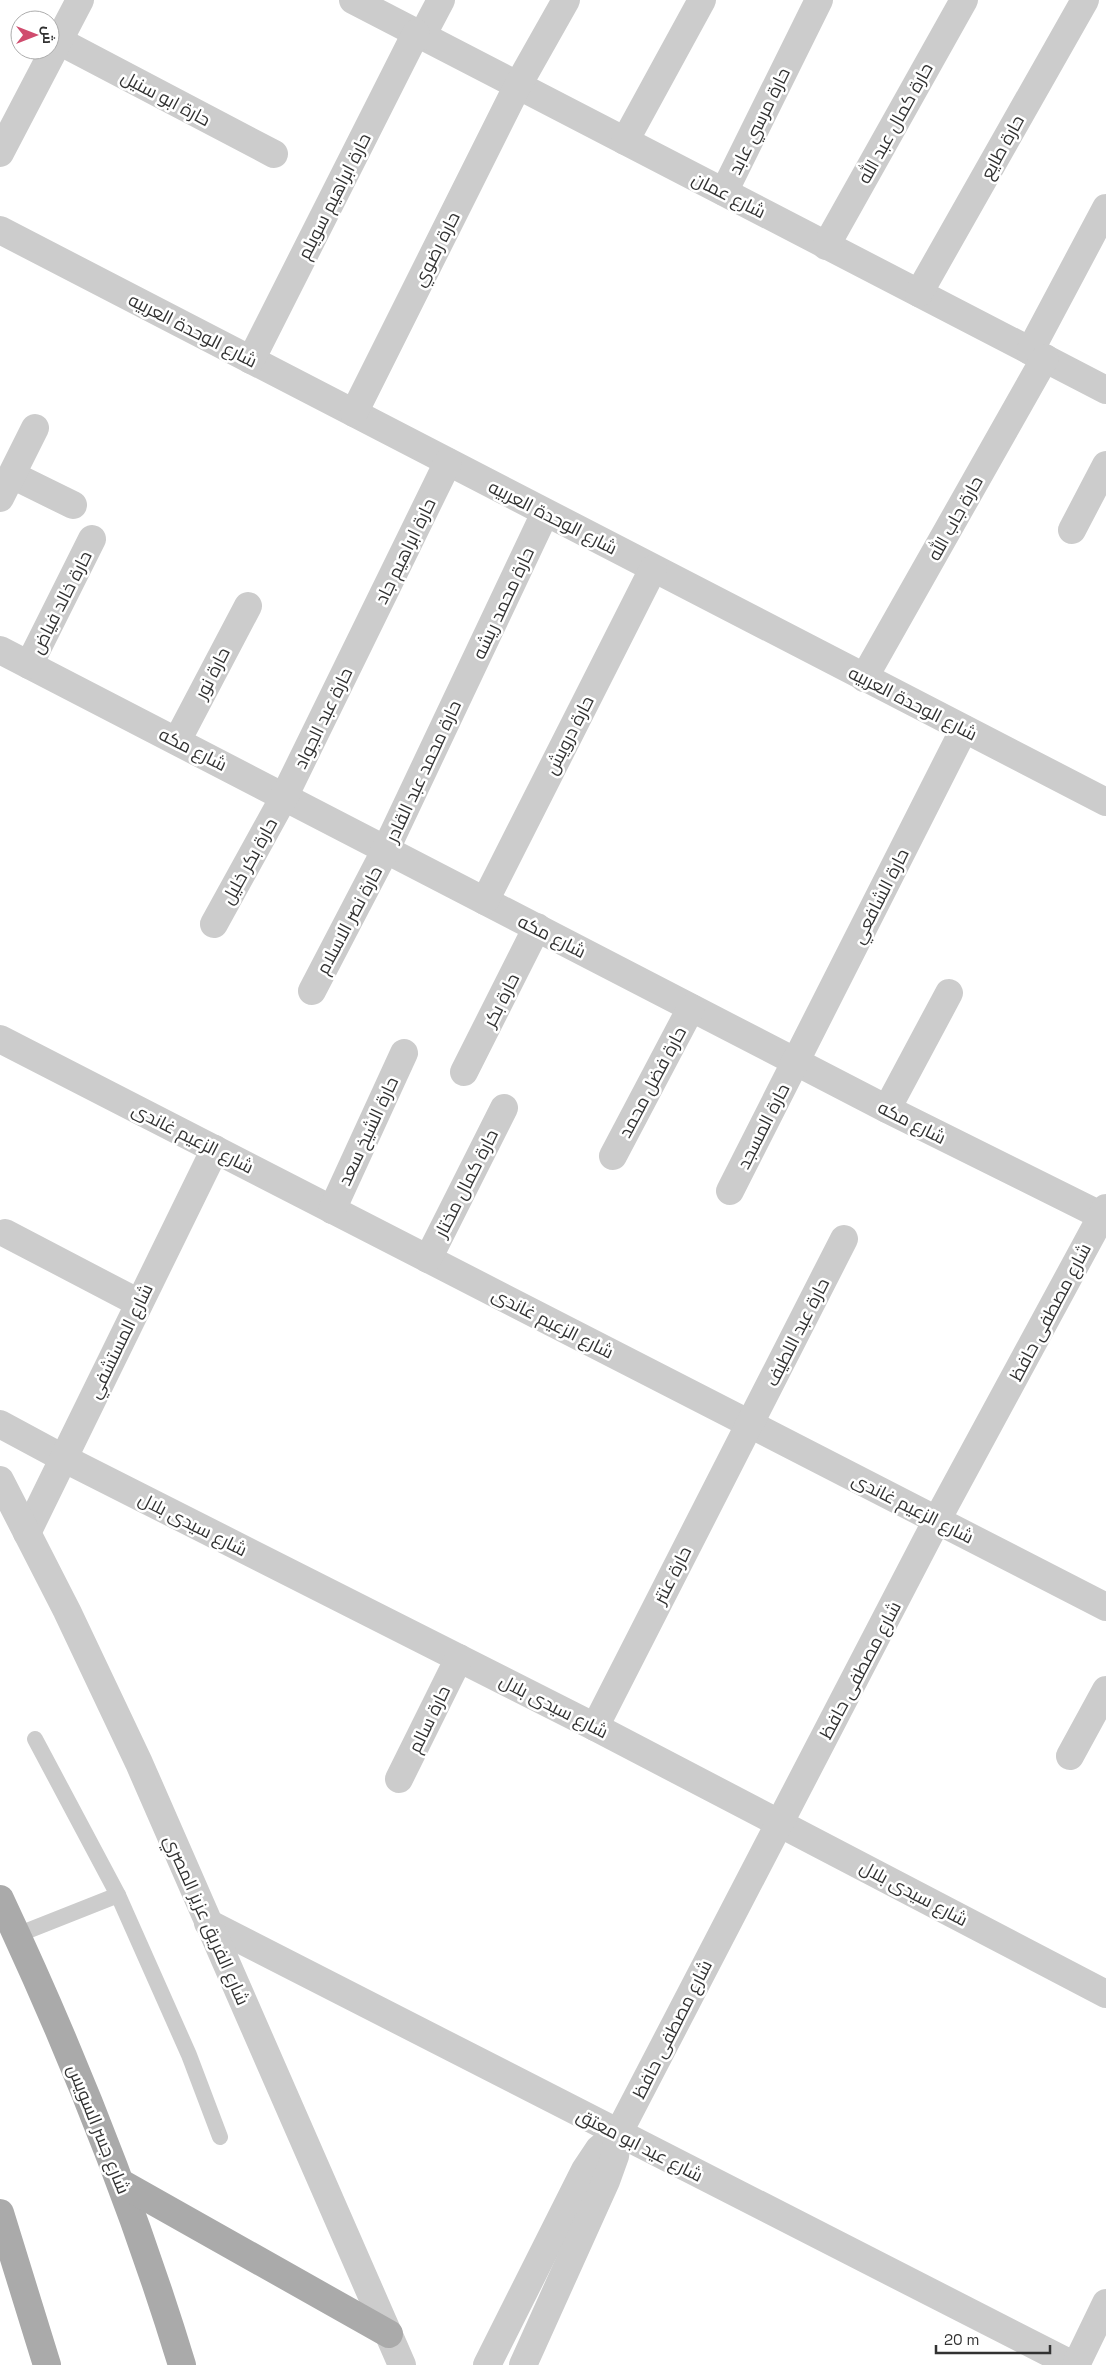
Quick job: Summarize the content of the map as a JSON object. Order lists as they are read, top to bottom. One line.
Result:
{"streets":{"main road":["شارع جسر السويس"],"street":["حارة ابو سنيل","حارة مرسي عابد","حارة كمال عبد الله","حارة طايع","شارع عمان","حارة ابراهيم سويلم","حارة رضوي","شارع الوحدة العربيه","حارة جاب الله","حارة ابراهيم جاد","حارة خالد فياض","حارة محمد ريشه","حارة نور","حارة عبد الجواد","حارة درويش","شارع مكه","حارة محمد عبد القادر","حارة بكر خليل","حارة الشافعي","حارة نصر الاسلام","حارة بكر","حارة فضل محمد","حارة المسجد","حارة الشيخ سعد","شارع الزعيم غاندى","حارة كمال مختار","شارع مصطفى حافظ","حارة عبد اللطيف","شارع المستشفي","شارع سيدى بلال","حارة عنتر","حارة سالم","شارع الفريق عزيز المصري","شارع عيد ابو معتق"]},"crossings":[["حارة مرسي عابد","شارع عمان"],["حارة كمال عبد الله","شارع عمان"],["حارة طايع","شارع عمان"],["شارع عمان","حارة ابراهيم سويلم"],["شارع عمان","حارة رضوي"],["شارع عمان","حارة جاب الله"],["حارة ابراهيم سويلم","شارع الوحدة العربيه"],["حارة رضوي","شارع الوحدة العربيه"],["شارع الوحدة العربيه","حارة جاب الله"],["شارع الوحدة العربيه","حارة ابراهيم جاد"],["شارع الوحدة العربيه","حارة محمد ريشه"],["شارع الوحدة العربيه","حارة درويش"],["شارع الوحدة العربيه","حارة الشافعي"],["حارة ابراهيم جاد","حارة عبد الجواد"],["حارة خالد فياض","شارع مكه"],["حارة محمد ريشه","حارة محمد عبد القادر"],["حارة نور","شارع مكه"],["حارة عبد الجواد","شارع مكه"],["حارة عبد الجواد","حارة بكر خليل"],["حارة درويش","شارع مكه"],["شارع مكه","حارة محمد عبد القادر"],["شارع مكه","حارة بكر خليل"],["شارع مكه","حارة الشافعي"],["شارع مكه","حارة نصر الاسلام"],["شارع مكه","حارة بكر"],["شارع مكه","حارة فضل محمد"],["شارع مكه","حارة المسجد"],["شارع مكه","شارع مصطفى حافظ"],["حارة محمد عبد القادر","حارة نصر الاسلام"],["حارة الشافعي","حارة المسجد"],["حارة الشيخ سعد","شارع الزعيم غاندى"],["شارع الزعيم غاندى","حارة كمال مختار"],["شارع الزعيم غاندى","شارع مصطفى حافظ"],["شارع الزعيم غاندى","حارة عبد اللطيف"],["شارع الزعيم غاندى","شارع المستشفي"],["شارع الزعيم غاندى","حارة عنتر"],["شارع مصطفى حافظ","شارع سيدى بلال"],["شارع مصطفى حافظ","شارع عيد ابو معتق"],["حارة عبد اللطيف","حارة عنتر"],["شارع المستشفي","شارع سيدى بلال"],["شارع المستشفي","شارع الفريق عزيز المصري"],["شارع سيدى بلال","حارة عنتر"],["شارع سيدى بلال","حارة سالم"],["شارع الفريق عزيز المصري","شارع عيد ابو معتق"]],"scale_bar":"20 m","north":"right"}
